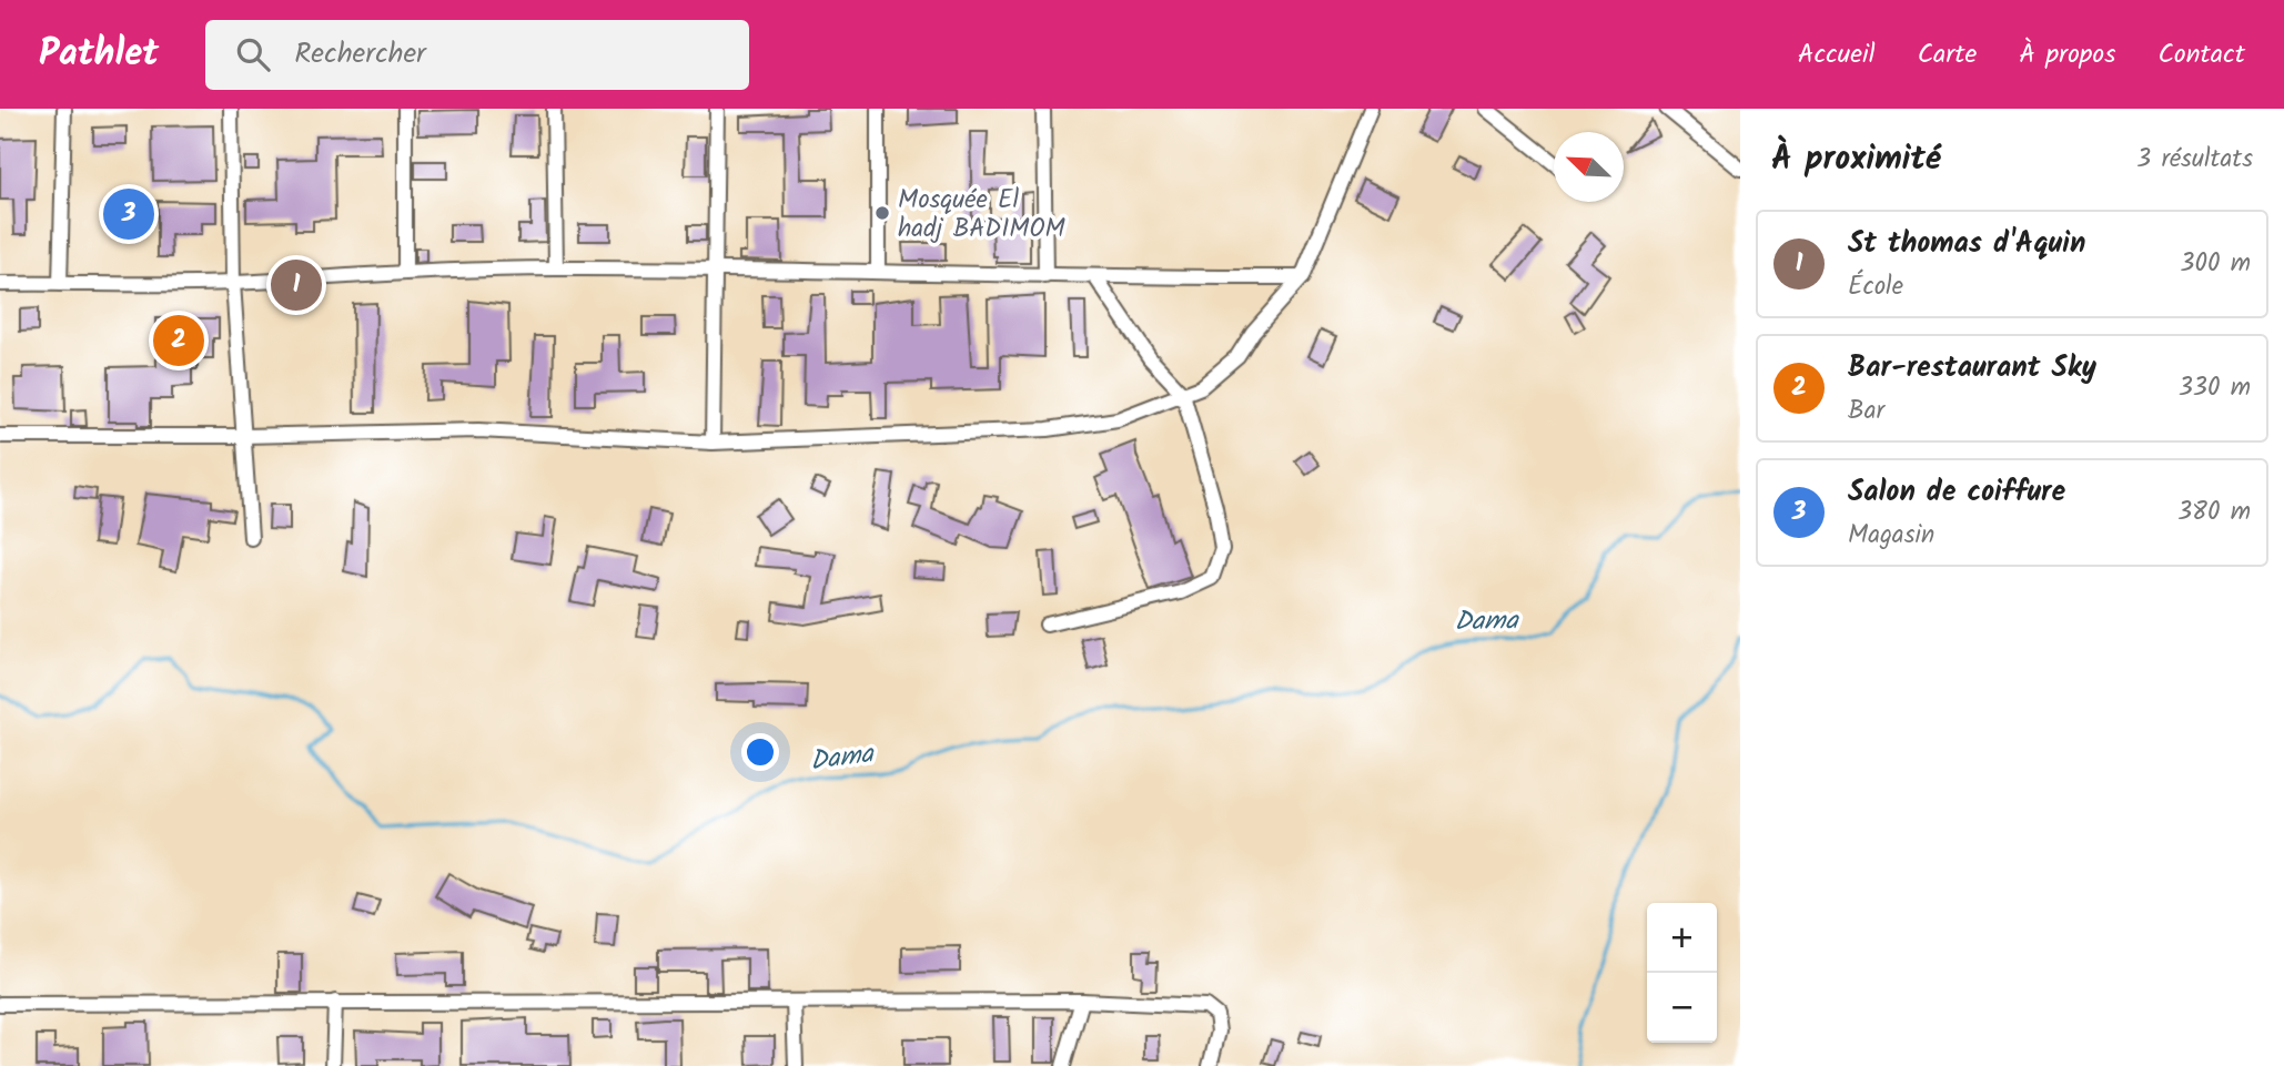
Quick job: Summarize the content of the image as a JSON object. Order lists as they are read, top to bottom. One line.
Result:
{"water":["Dama"],"places":["Mosquée El hadj BADIMOM"],"north":"top left","page":{"header":"Pathlet","search":"Rechercher","nav":["Accueil","Carte","À propos","Contact"],"heading":["À proximité","3 résultats"],"pins":["3","1","2"],"list":[{"mark":"1","name":"St thomas d'Aquin","note":"École","value":"300 m"},{"mark":"2","name":"Bar-restaurant Sky","note":"Bar","value":"330 m"},{"mark":"3","name":"Salon de coiffure","note":"Magasin","value":"380 m"}],"map_buttons":["+","−"]}}
